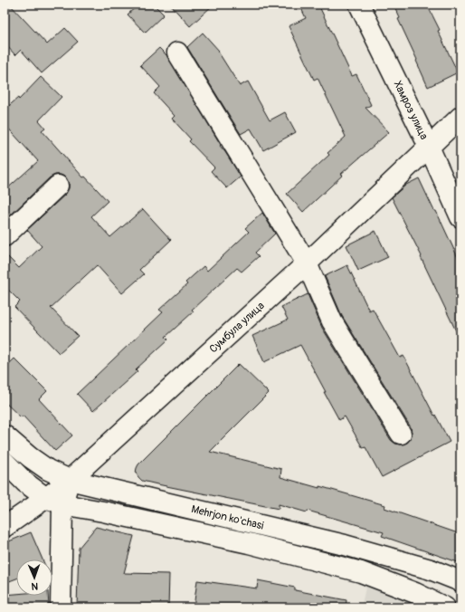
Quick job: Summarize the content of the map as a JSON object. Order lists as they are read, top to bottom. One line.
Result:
{"streets":{"street":["Хамроз улица","Сумбула улица","Mehrjon ko'chasi"]},"crossings":[["Хамроз улица","Сумбула улица"],["Сумбула улица","Mehrjon ko'chasi"]],"north":"bottom"}
